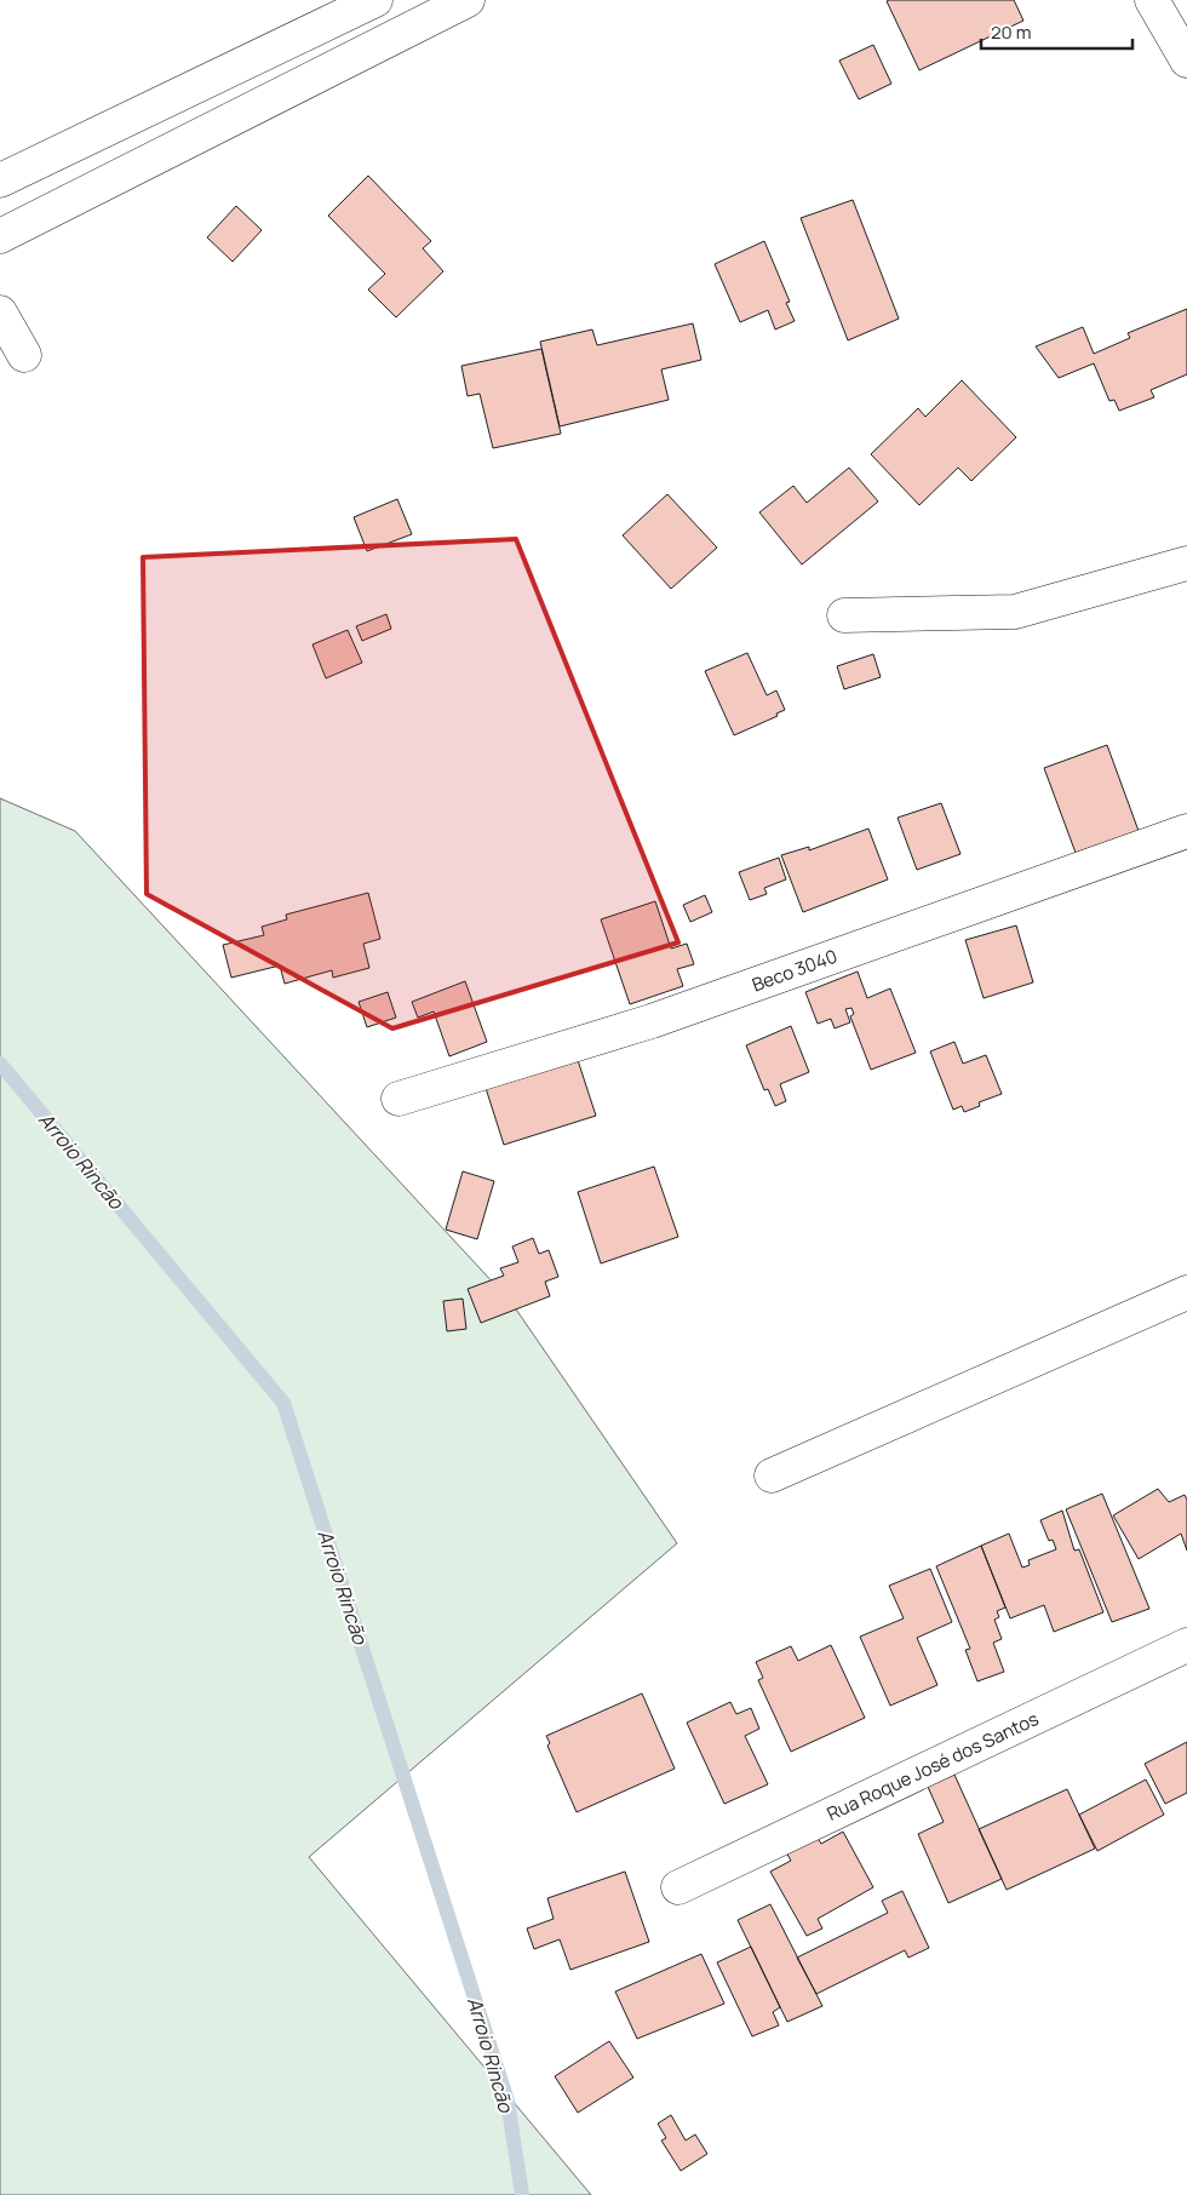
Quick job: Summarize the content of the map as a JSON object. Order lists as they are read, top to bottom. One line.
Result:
{"streets":{"street":["Beco 3040","Rua Roque José dos Santos"]},"water":["Arroio Rincão"],"scale_bar":"20 m"}
